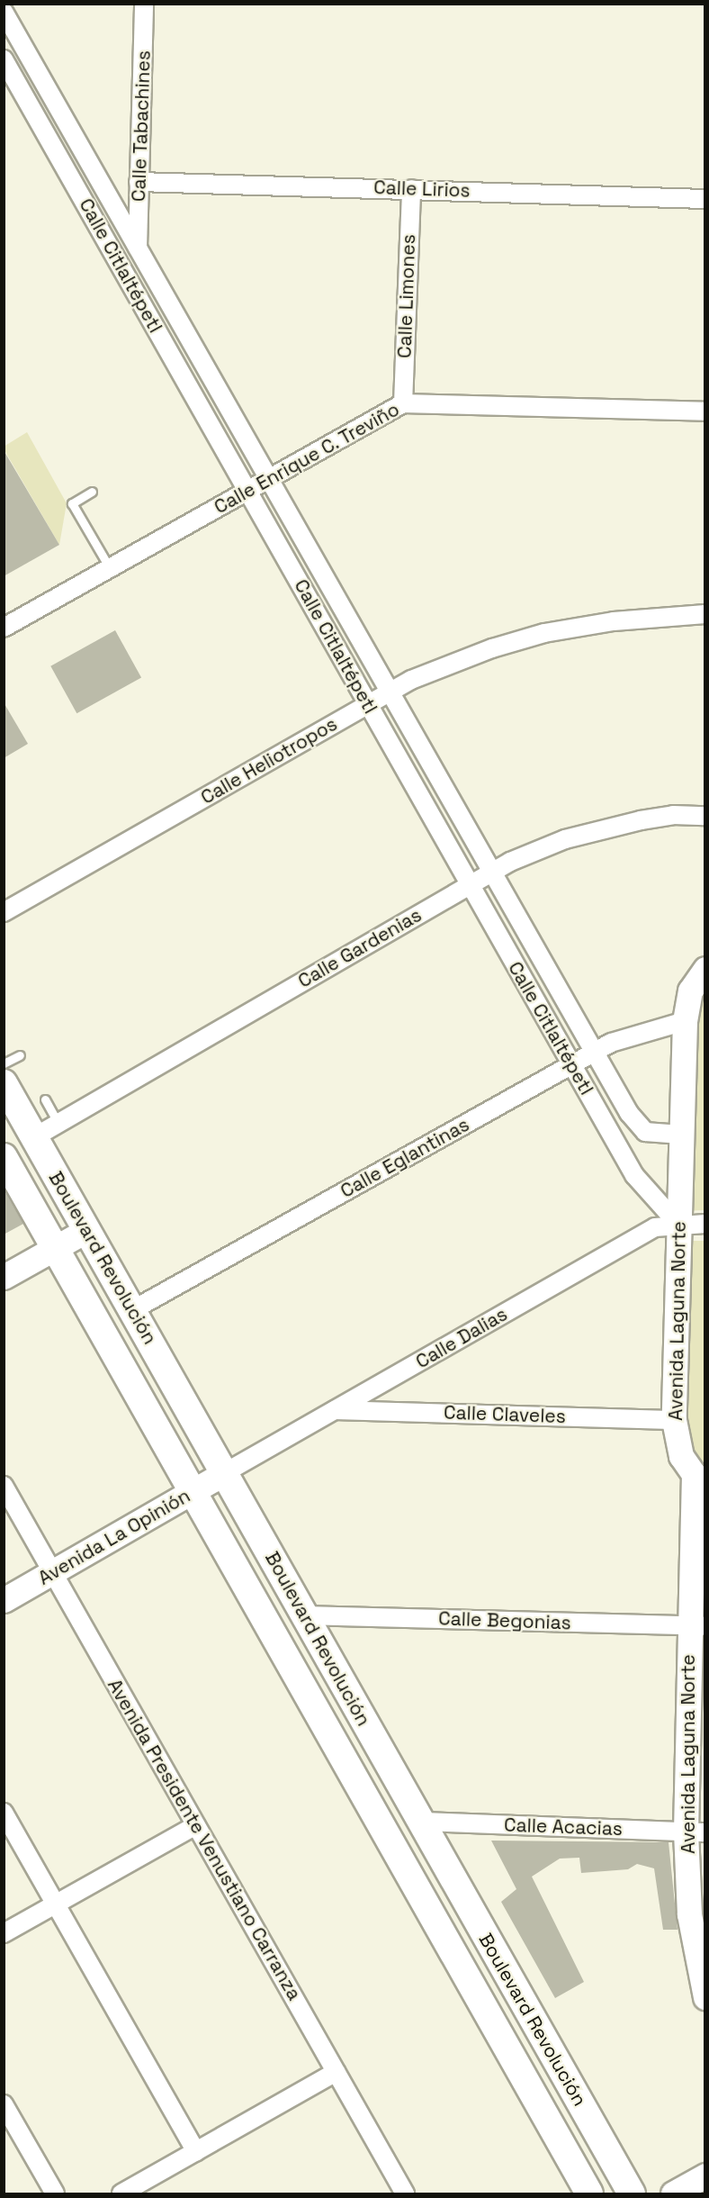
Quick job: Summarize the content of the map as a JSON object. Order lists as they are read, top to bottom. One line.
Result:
{"streets":{"main road":["Boulevard Revolución"],"street":["Calle Tabachines","Calle Lirios","Calle Citlaltépetl","Calle Limones","Calle Enrique C. Treviño","Calle Heliotropos","Calle Gardenias","Calle Eglantinas","Avenida Laguna Norte","Calle Dalias","Calle Claveles","Avenida La Opinión","Calle Begonias","Calle Acacias","Avenida Presidente Venustiano Carranza"]},"crossings":[["Calle Tabachines","Calle Lirios"],["Calle Tabachines","Calle Citlaltépetl"],["Calle Lirios","Calle Limones"],["Calle Citlaltépetl","Calle Enrique C. Treviño"],["Calle Citlaltépetl","Calle Heliotropos"],["Calle Citlaltépetl","Calle Gardenias"],["Calle Citlaltépetl","Calle Eglantinas"],["Calle Citlaltépetl","Avenida Laguna Norte"],["Calle Citlaltépetl","Calle Dalias"],["Calle Limones","Calle Enrique C. Treviño"],["Calle Gardenias","Boulevard Revolución"],["Calle Eglantinas","Boulevard Revolución"],["Calle Eglantinas","Avenida Laguna Norte"],["Boulevard Revolución","Calle Dalias"],["Boulevard Revolución","Avenida La Opinión"],["Boulevard Revolución","Calle Begonias"],["Boulevard Revolución","Calle Acacias"],["Avenida Laguna Norte","Calle Dalias"],["Avenida Laguna Norte","Calle Claveles"],["Avenida Laguna Norte","Calle Begonias"],["Avenida Laguna Norte","Calle Acacias"],["Calle Dalias","Calle Claveles"],["Calle Dalias","Avenida La Opinión"],["Avenida La Opinión","Avenida Presidente Venustiano Carranza"]]}
